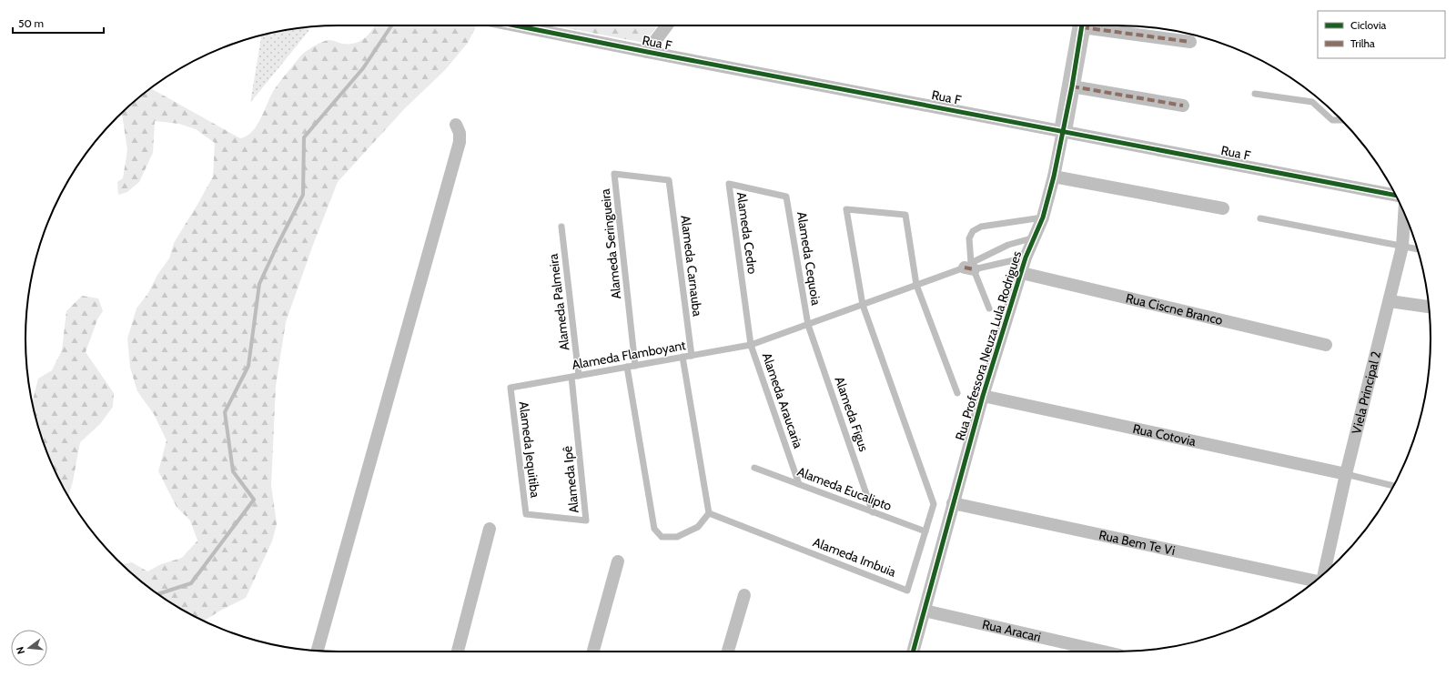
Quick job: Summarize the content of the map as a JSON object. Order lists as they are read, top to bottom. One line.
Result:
{"streets":{"street":["Rua F","Rua Ciscne Branco","Rua Professora Neuza Lula Rodrigues","Viela Principal 2","Rua Cotovia","Rua Bem Te Vi","Rua Aracari"],"lane":["Alameda Cedro","Alameda Seringueira","Alameda Cequoia","Alameda Carnauba","Alameda Palmeira","Alameda Flamboyant","Alameda Araucaria","Alameda Figus","Alameda Jequitiba","Alameda Ipê","Alameda Eucalipto","Alameda Imbuia"]},"crossings":[["Rua F","Rua Professora Neuza Lula Rodrigues"],["Alameda Cedro","Alameda Cequoia"],["Alameda Cedro","Alameda Flamboyant"],["Alameda Cedro","Alameda Araucaria"],["Alameda Seringueira","Alameda Carnauba"],["Alameda Seringueira","Alameda Flamboyant"],["Alameda Cequoia","Alameda Flamboyant"],["Alameda Cequoia","Alameda Figus"],["Alameda Carnauba","Alameda Flamboyant"],["Alameda Palmeira","Alameda Flamboyant"],["Rua Ciscne Branco","Rua Professora Neuza Lula Rodrigues"],["Rua Professora Neuza Lula Rodrigues","Rua Cotovia"],["Rua Professora Neuza Lula Rodrigues","Rua Bem Te Vi"],["Rua Professora Neuza Lula Rodrigues","Rua Aracari"],["Alameda Flamboyant","Alameda Araucaria"],["Alameda Flamboyant","Alameda Figus"],["Alameda Flamboyant","Alameda Jequitiba"],["Alameda Flamboyant","Alameda Ipê"],["Alameda Flamboyant","Alameda Imbuia"],["Viela Principal 2","Rua Cotovia"],["Alameda Araucaria","Alameda Eucalipto"],["Alameda Figus","Alameda Eucalipto"],["Alameda Jequitiba","Alameda Ipê"],["Alameda Eucalipto","Alameda Imbuia"]],"legend":["Ciclovia","Trilha"],"scale_bar":"50 m","north":"left"}
